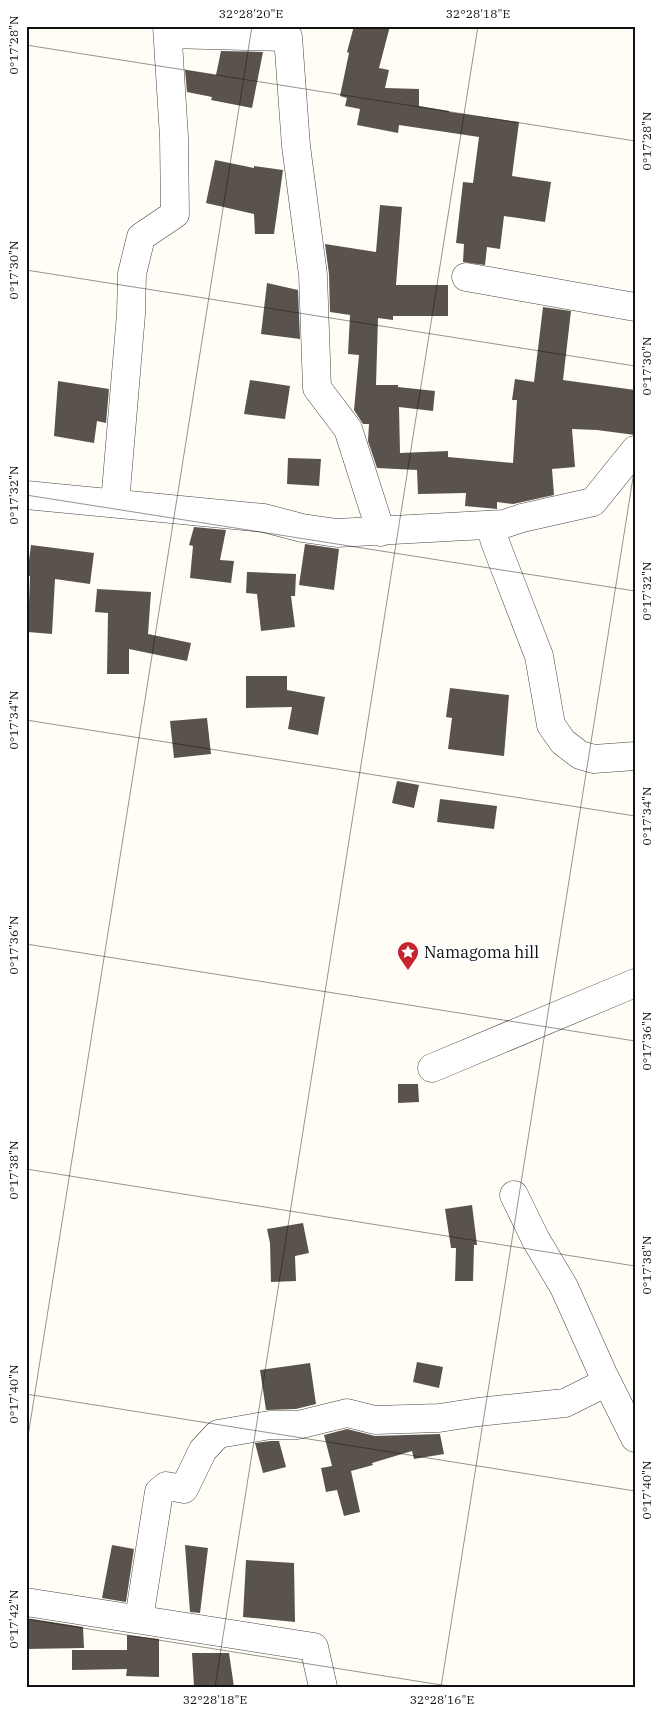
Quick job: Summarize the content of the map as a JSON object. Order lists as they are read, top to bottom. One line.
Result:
{"places":{"place":["Namagoma hill"]},"coordinates":["32°28'20\"E","32°28'18\"E","0°17'28\"N","0°17'30\"N","0°17'32\"N","0°17'34\"N","0°17'36\"N","0°17'38\"N","0°17'40\"N","0°17'42\"N","32°28'16\"E"]}
